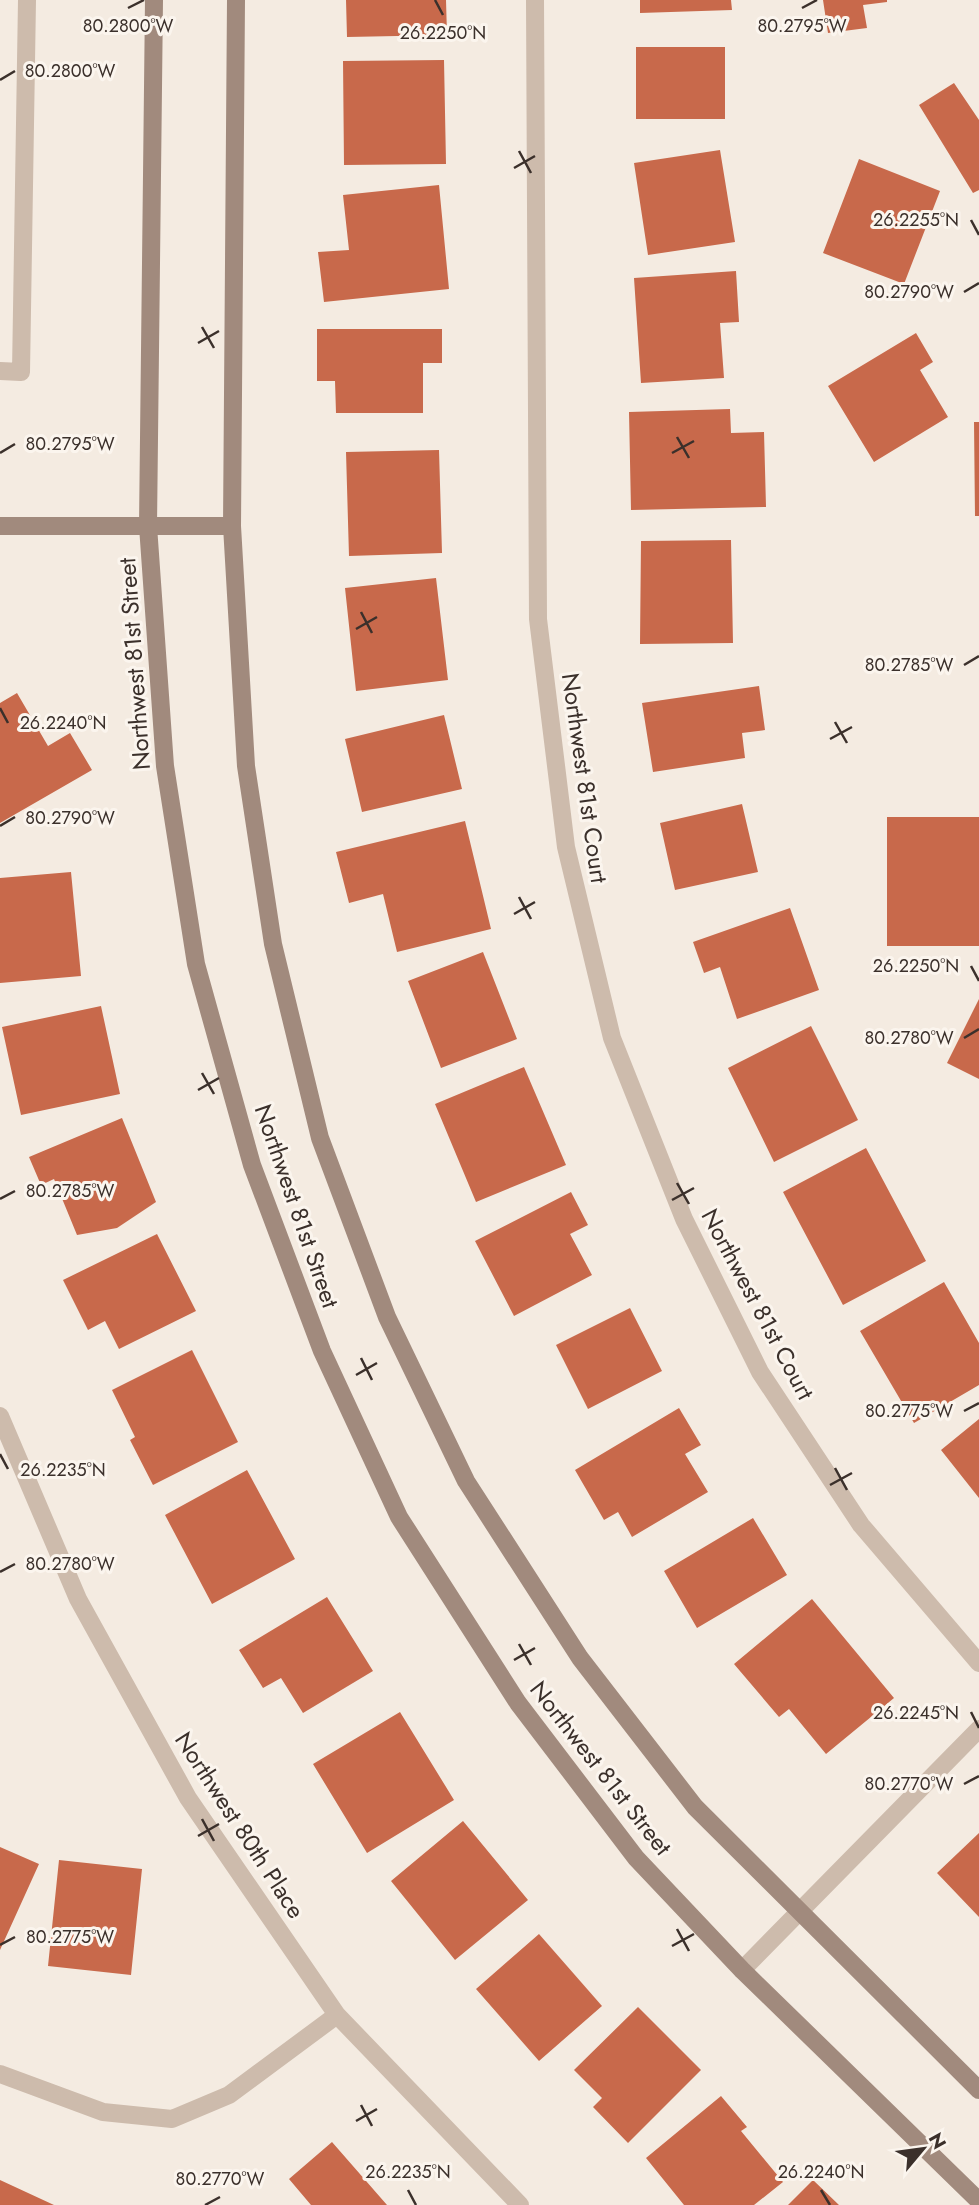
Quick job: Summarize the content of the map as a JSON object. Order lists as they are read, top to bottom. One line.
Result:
{"streets":{"street":["Northwest 81st Street","Northwest 81st Court","Northwest 80th Place"]},"north":"top right","coordinates":["80.2800°W","80.2795°W","26.2250°N","26.2255°N","80.2790°W","80.2785°W","26.2240°N","80.2780°W","80.2775°W","26.2235°N","26.2245°N","80.2770°W"]}
